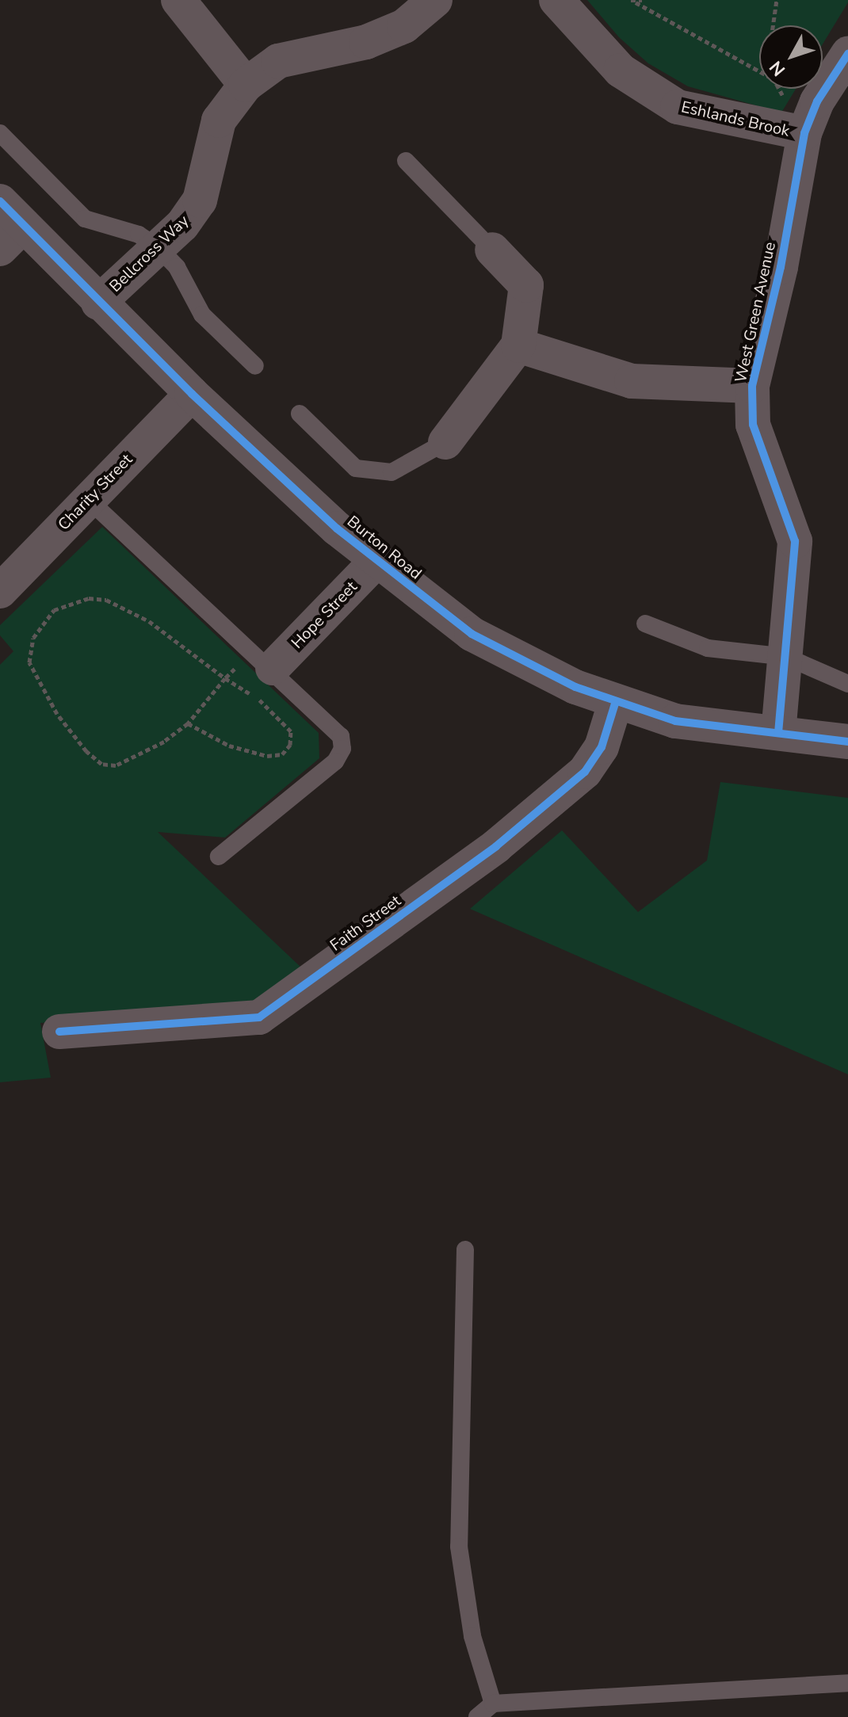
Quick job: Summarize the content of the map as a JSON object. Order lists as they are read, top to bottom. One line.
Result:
{"streets":{"street":["Eshlands Brook","Bellcross Way","West Green Avenue","Charity Street","Burton Road","Hope Street","Faith Street"]},"crossings":[["Eshlands Brook","West Green Avenue"],["Bellcross Way","Burton Road"],["West Green Avenue","Burton Road"],["Charity Street","Burton Road"],["Burton Road","Hope Street"],["Burton Road","Faith Street"]],"north":"bottom left"}
